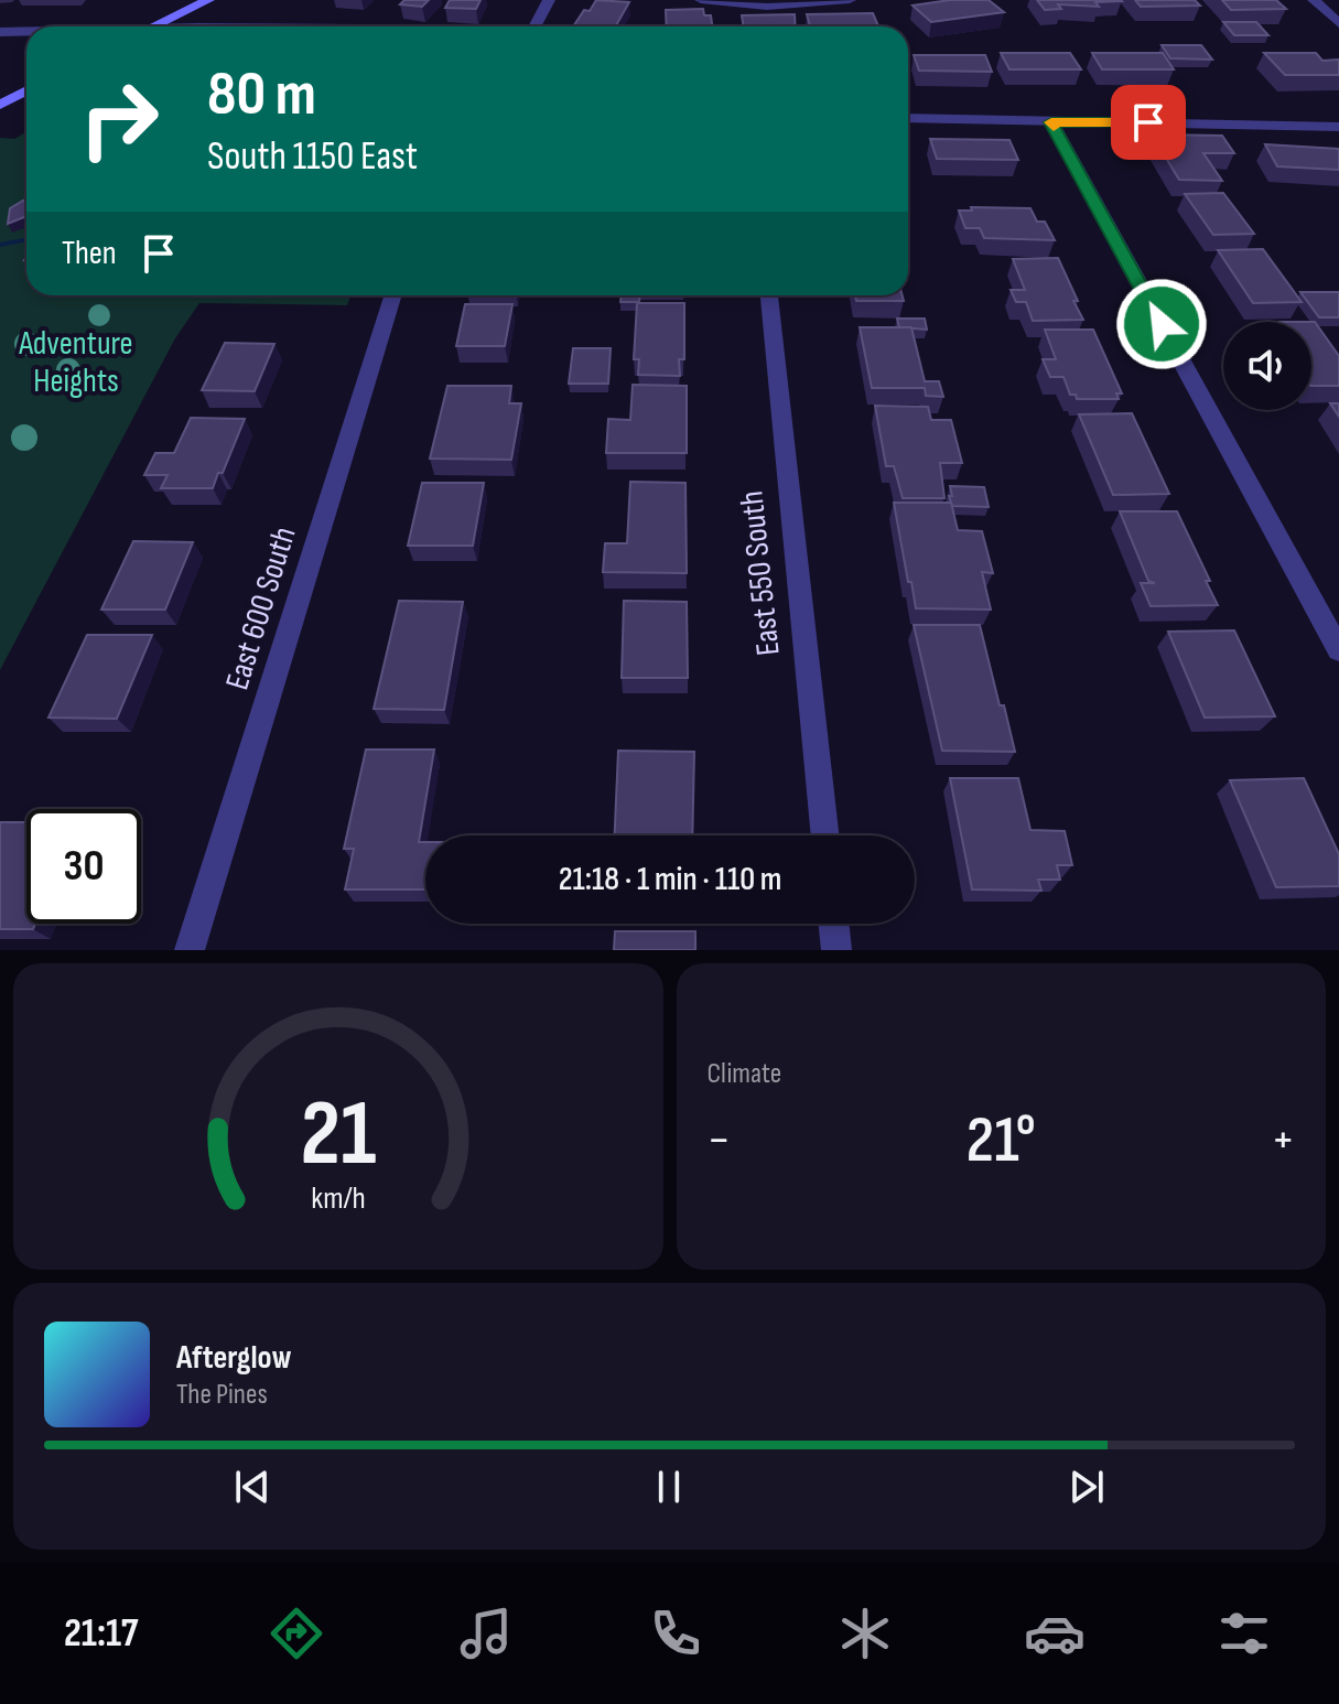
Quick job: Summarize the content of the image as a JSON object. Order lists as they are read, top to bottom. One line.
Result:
{"streets":{"street":["East 550 South","East 600 South"]},"parks":["Adventure Heights"],"page":{"turn":["80 m","South 1150 East"],"then":"Then","limit":"30","trip":"21:18 · 1 min · 110 m","tile":"Climate","heat":["−","21°","+"],"song":["Afterglow","The Pines"],"tabs":"21:17","gauge":["21","km/h"]}}
